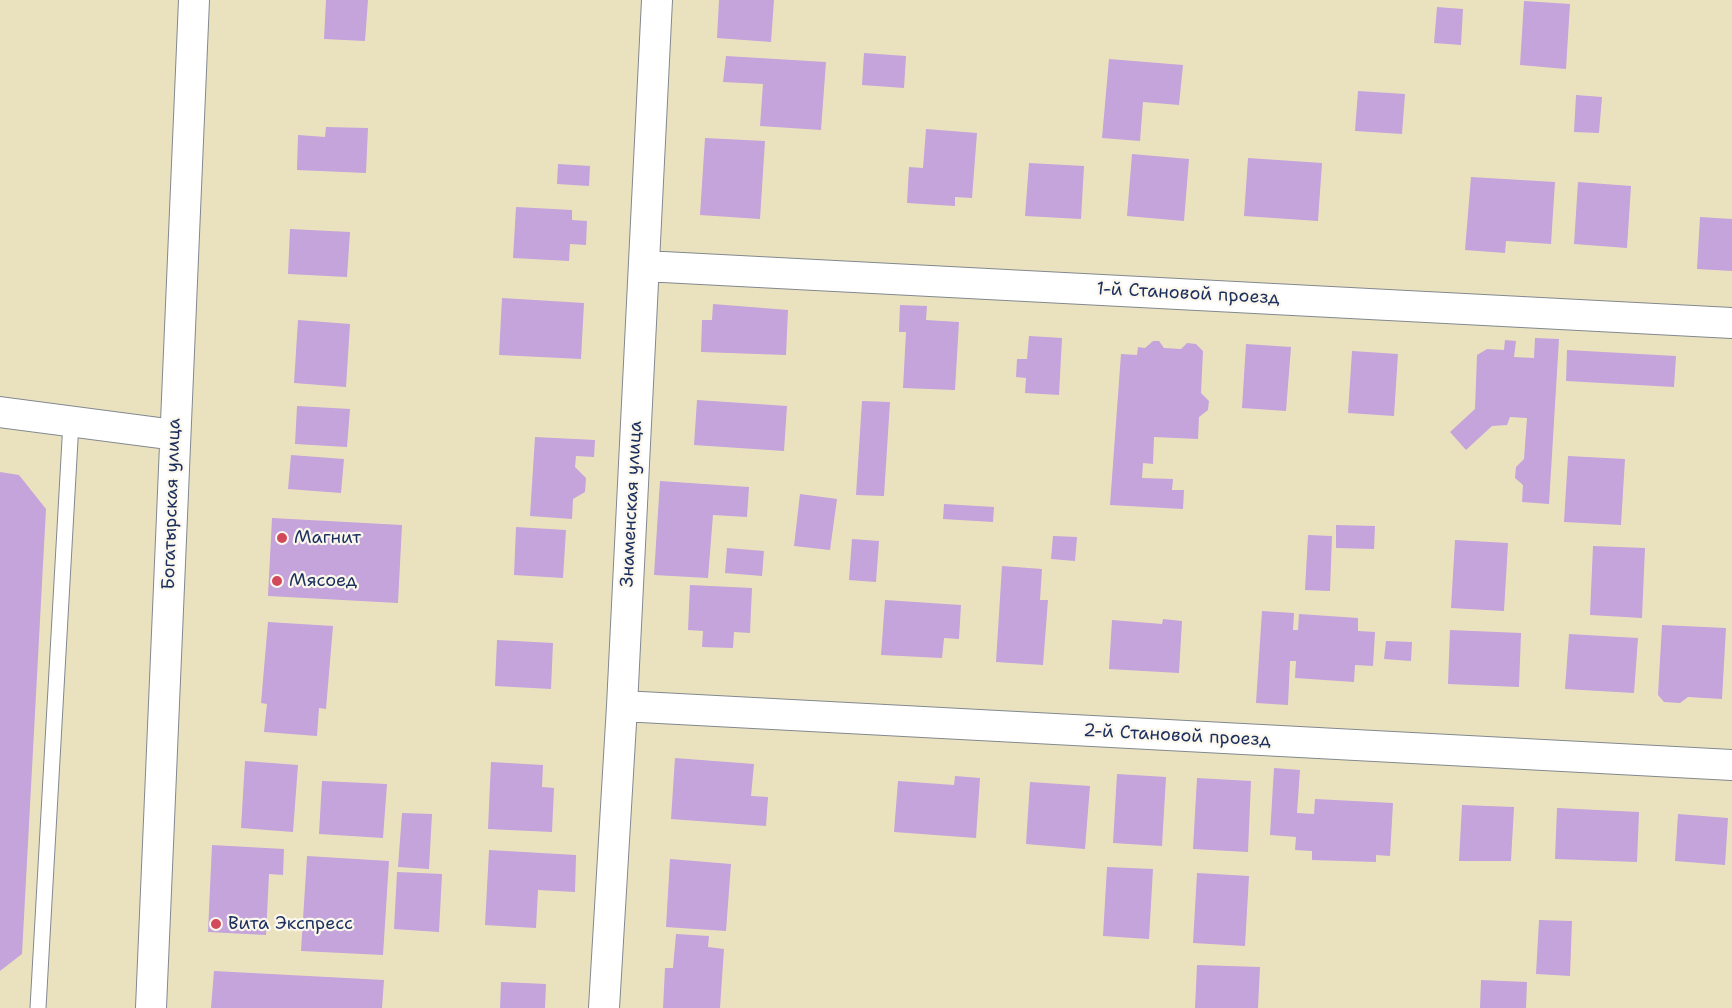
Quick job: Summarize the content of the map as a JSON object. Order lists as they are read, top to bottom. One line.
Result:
{"streets":{"street":["1-й Становой проезд","Богатырская улица","Знаменская улица","2-й Становой проезд"]},"crossings":[["1-й Становой проезд","Знаменская улица"],["Знаменская улица","2-й Становой проезд"]],"places":["Магнит","Мясоед","Вита Экспресс"]}
